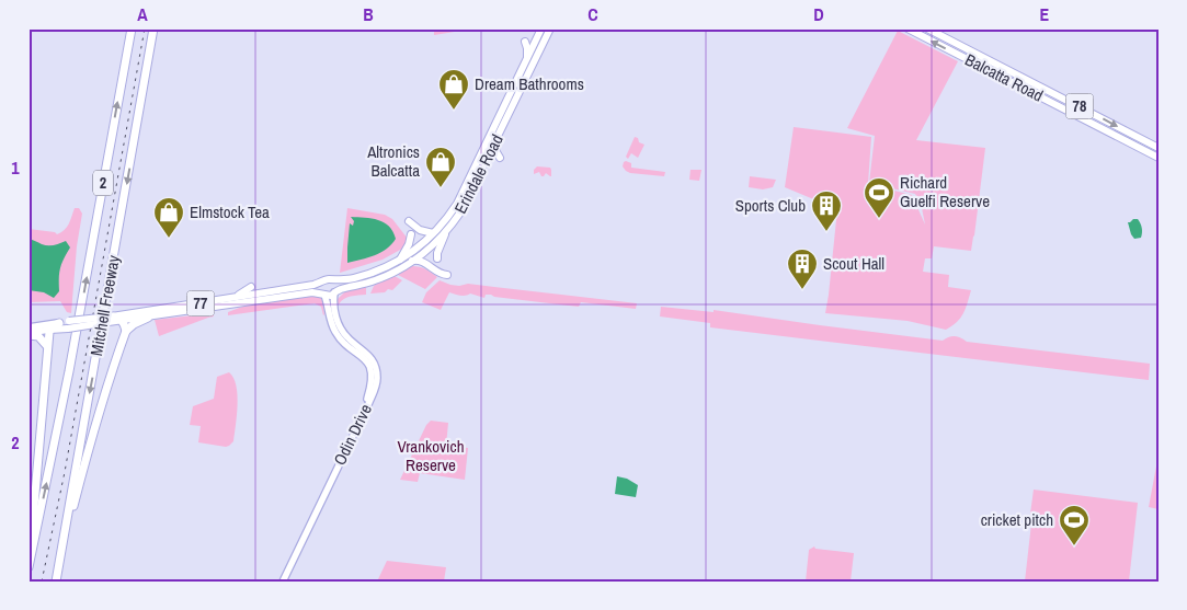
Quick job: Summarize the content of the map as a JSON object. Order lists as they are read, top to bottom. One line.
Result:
{"streets":{"highway":["2","Mitchell Freeway"],"main road":["Balcatta Road","78","Erindale Road","77","Odin Drive"]},"crossings":[["Erindale Road","Odin Drive"]],"parks":["Vrankovich Reserve"],"places":{"shop":["Dream Bathrooms","Altronics Balcatta","Elmstock Tea"],"sports":["Richard Guelfi Reserve","cricket pitch"],"building":["Sports Club","Scout Hall"]},"grid":{"columns":["A","B","C","D","E"],"rows":["1","2"]}}
